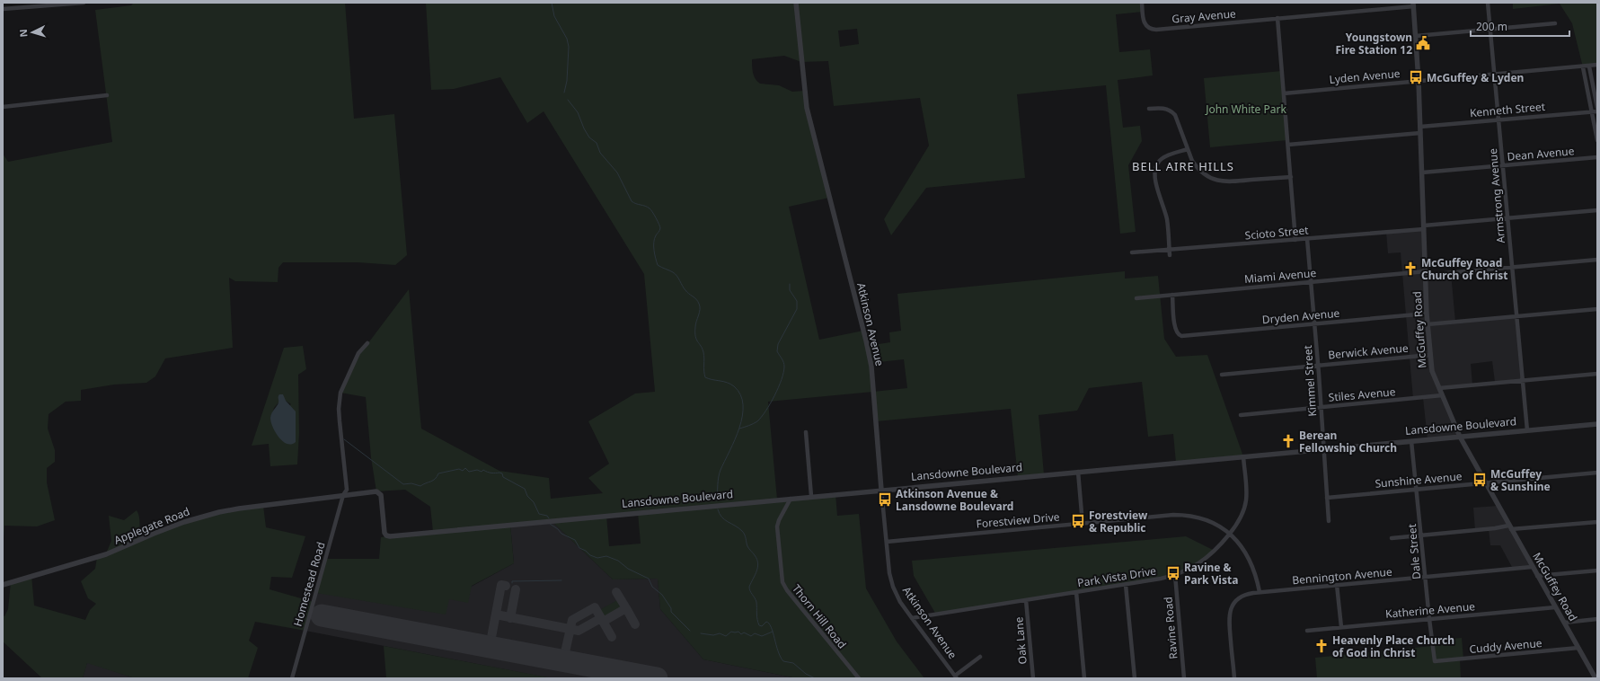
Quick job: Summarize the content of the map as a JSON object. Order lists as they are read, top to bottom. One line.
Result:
{"streets":{"street":["Gray Avenue","Lyden Avenue","Kenneth Street","Dean Avenue","Armstrong Avenue","Scioto Street","Miami Avenue","Dryden Avenue","Atkinson Avenue","McGuffey Road","Berwick Avenue","Kimmel Street","Stiles Avenue","Lansdowne Boulevard","Sunshine Avenue","Forestview Drive","Applegate Road","Dale Street","Bennington Avenue","Park Vista Drive","Homestead Road","Katherine Avenue","Thorn Hill Road","Ravine Road","Oak Lane","Cuddy Avenue"]},"crossings":[["Gray Avenue","McGuffey Road"],["Lyden Avenue","Armstrong Avenue"],["Lyden Avenue","McGuffey Road"],["Kenneth Street","Armstrong Avenue"],["Kenneth Street","McGuffey Road"],["Dean Avenue","Armstrong Avenue"],["Dean Avenue","McGuffey Road"],["Armstrong Avenue","Scioto Street"],["Armstrong Avenue","Miami Avenue"],["Armstrong Avenue","Lansdowne Boulevard"],["Scioto Street","McGuffey Road"],["Scioto Street","Kimmel Street"],["Miami Avenue","Dryden Avenue"],["Miami Avenue","McGuffey Road"],["Miami Avenue","Kimmel Street"],["Dryden Avenue","McGuffey Road"],["Dryden Avenue","Kimmel Street"],["Atkinson Avenue","Lansdowne Boulevard"],["Atkinson Avenue","Forestview Drive"],["Atkinson Avenue","Park Vista Drive"],["McGuffey Road","Berwick Avenue"],["McGuffey Road","Stiles Avenue"],["McGuffey Road","Lansdowne Boulevard"],["McGuffey Road","Sunshine Avenue"],["McGuffey Road","Bennington Avenue"],["McGuffey Road","Katherine Avenue"],["McGuffey Road","Cuddy Avenue"],["Berwick Avenue","Kimmel Street"],["Kimmel Street","Stiles Avenue"],["Kimmel Street","Lansdowne Boulevard"],["Kimmel Street","Sunshine Avenue"],["Lansdowne Boulevard","Applegate Road"],["Lansdowne Boulevard","Dale Street"],["Lansdowne Boulevard","Park Vista Drive"],["Lansdowne Boulevard","Thorn Hill Road"],["Sunshine Avenue","Dale Street"],["Forestview Drive","Bennington Avenue"],["Forestview Drive","Park Vista Drive"],["Applegate Road","Homestead Road"],["Dale Street","Bennington Avenue"],["Dale Street","Katherine Avenue"],["Dale Street","Cuddy Avenue"],["Park Vista Drive","Ravine Road"],["Park Vista Drive","Oak Lane"]],"districts":["BELL AIRE HILLS"],"parks":["John White Park"],"places":{"public building":["Youngstown Fire Station 12"],"bus stop":["McGuffey & Lyden","McGuffey & Sunshine","Atkinson Avenue & Lansdowne Boulevard","Forestview & Republic","Ravine & Park Vista"],"church":["McGuffey Road Church of Christ","Berean Fellowship Church","Heavenly Place Church of God in Christ"]},"scale_bar":"200 m","north":"left"}
